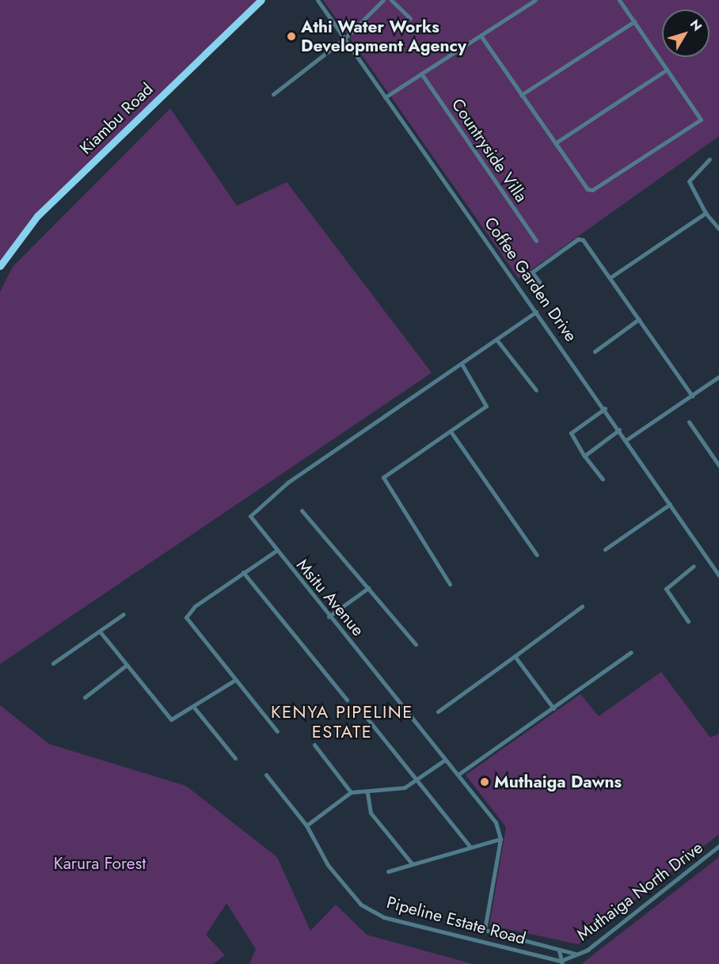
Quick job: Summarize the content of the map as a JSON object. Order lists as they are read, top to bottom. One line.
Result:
{"streets":{"highway":["Kiambu Road"],"street":["Countryside Villa","Coffee Garden Drive","Msitu Avenue","Muthaiga North Drive","Pipeline Estate Road"]},"crossings":[["Coffee Garden Drive","Msitu Avenue"],["Muthaiga North Drive","Pipeline Estate Road"]],"districts":["KENYA PIPELINE ESTATE"],"parks":["Karura Forest"],"places":["Athi Water Works Development Agency","Muthaiga Dawns"],"north":"top right"}
